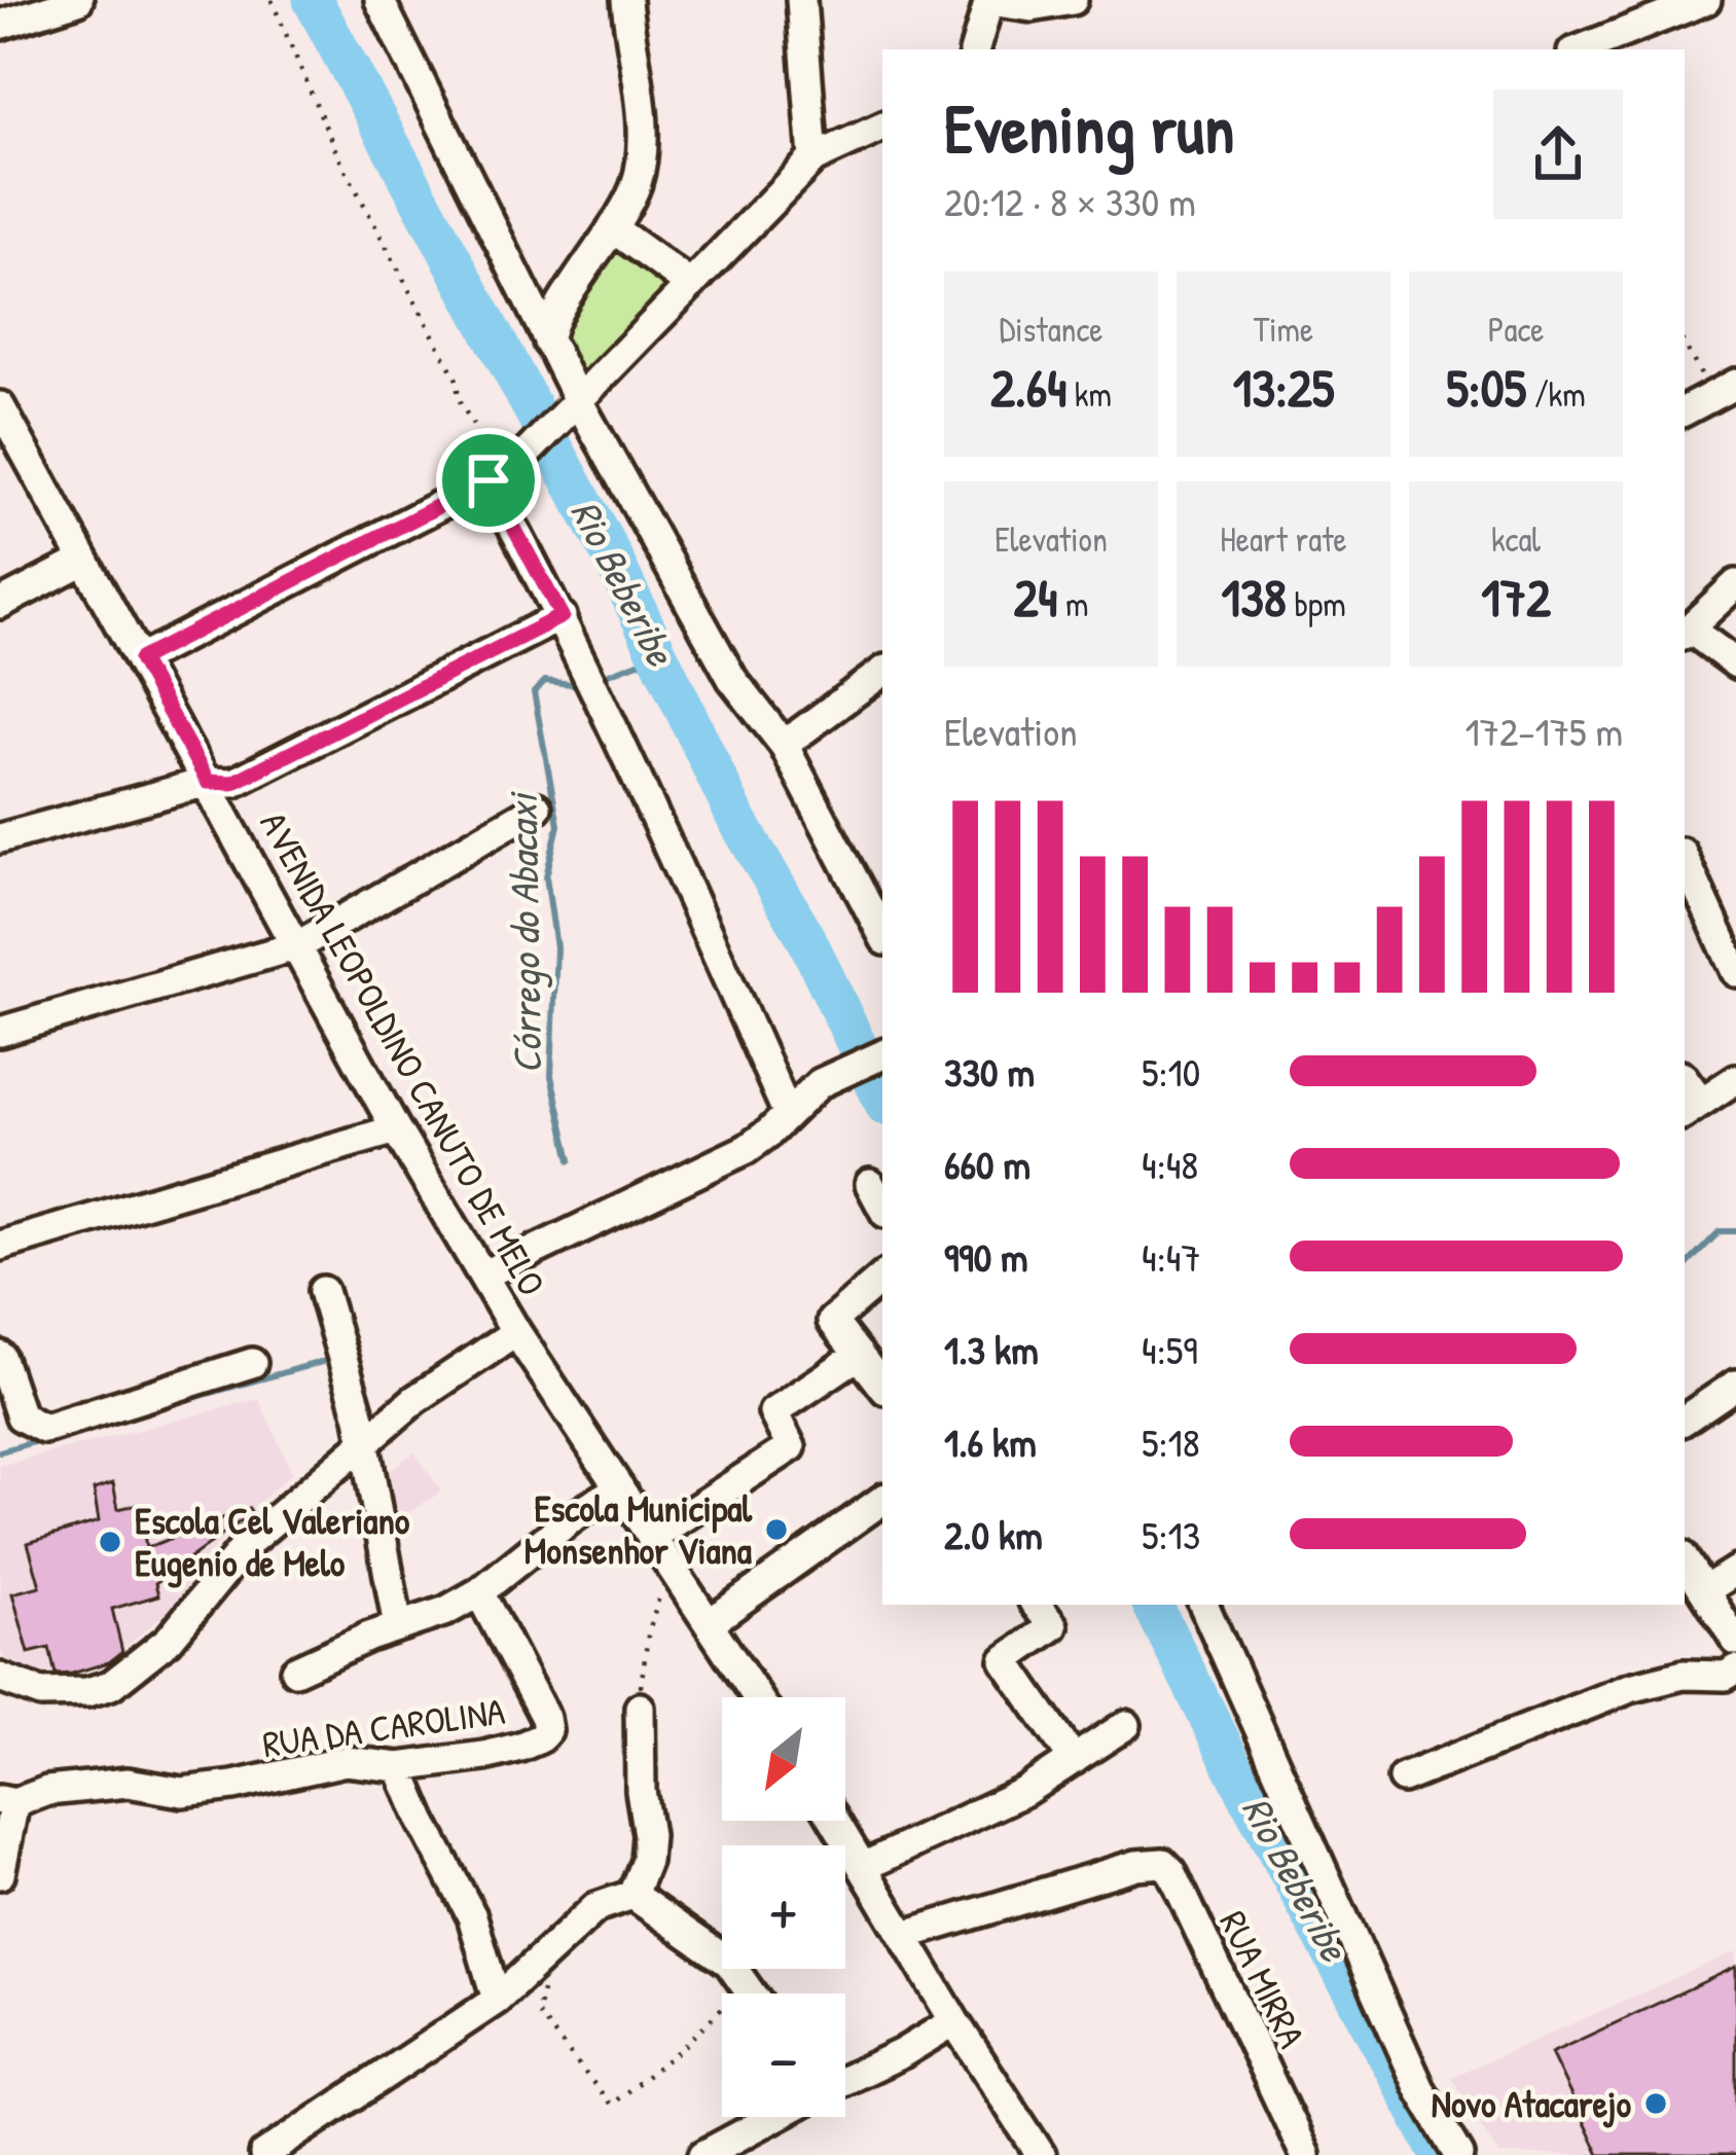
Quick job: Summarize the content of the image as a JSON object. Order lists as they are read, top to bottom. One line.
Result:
{"streets":{"street":["AVENIDA LEOPOLDINO CANUTO DE MELO","RUA DA CAROLINA","RUA MIRRA"]},"water":["Rio Beberibe","Córrego do Abacaxi"],"places":["Escola Municipal Monsenhor Viana","Escola Cel Valeriano Eugenio de Melo","Novo Atacarejo"],"north":"bottom left","page":{"heading":["Evening run","20:12 · 8 × 330 m"],"stats":[["Distance","2.64 km"],["Time","13:25"],["Pace","5:05 /km"],["Elevation","24 m"],["Heart rate","138 bpm"],["kcal","172"]],"chart":["Elevation","172–175 m"],"list":[{"name":"330 m","note":"5:10"},{"name":"660 m","note":"4:48"},{"name":"990 m","note":"4:47"},{"name":"1.3 km","note":"4:59"},{"name":"1.6 km","note":"5:18"},{"name":"2.0 km","note":"5:13"}],"map_buttons":["+","−"]}}
